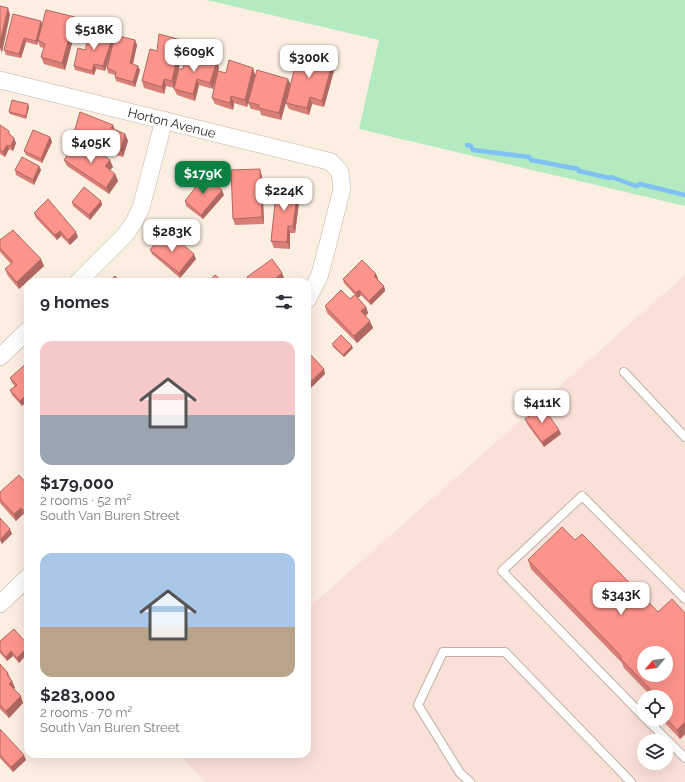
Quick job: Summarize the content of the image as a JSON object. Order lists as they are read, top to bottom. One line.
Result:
{"streets":{"street":["Horton Avenue"]},"north":"bottom left","page":{"price":["$518K","$609K","$300K","$405K","$179K","$224K","$283K","$411K","$343K"],"heading":"9 homes","list":[{"name":"$179,000","note":"2 rooms · 52 m² · South Van Buren Street"},{"name":"$283,000","note":"2 rooms · 70 m² · South Van Buren Street"}]}}
